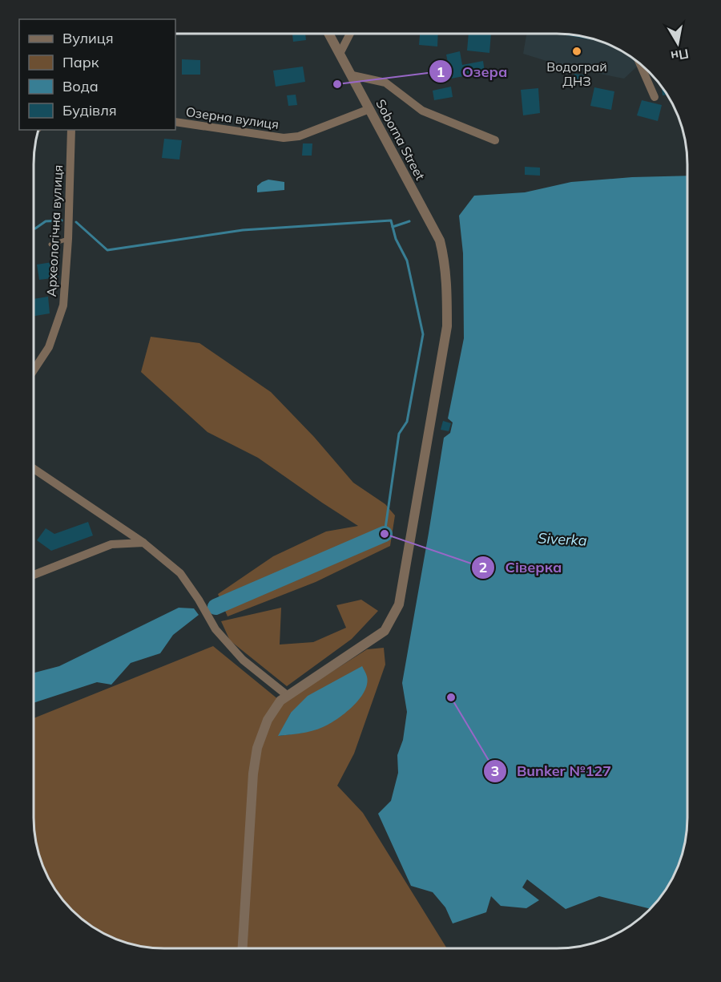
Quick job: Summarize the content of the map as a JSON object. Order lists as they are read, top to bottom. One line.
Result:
{"streets":{"street":["Озерна вулиця","Soborna Street","Археологічна вулиця"]},"crossings":[["Озерна вулиця","Soborna Street"]],"water":["Siverka"],"places":["Водограй ДНЗ","Озера","Сіверка","Bunker №127"],"legend":["Вулиця","Парк","Вода","Будівля"],"north":"bottom"}
